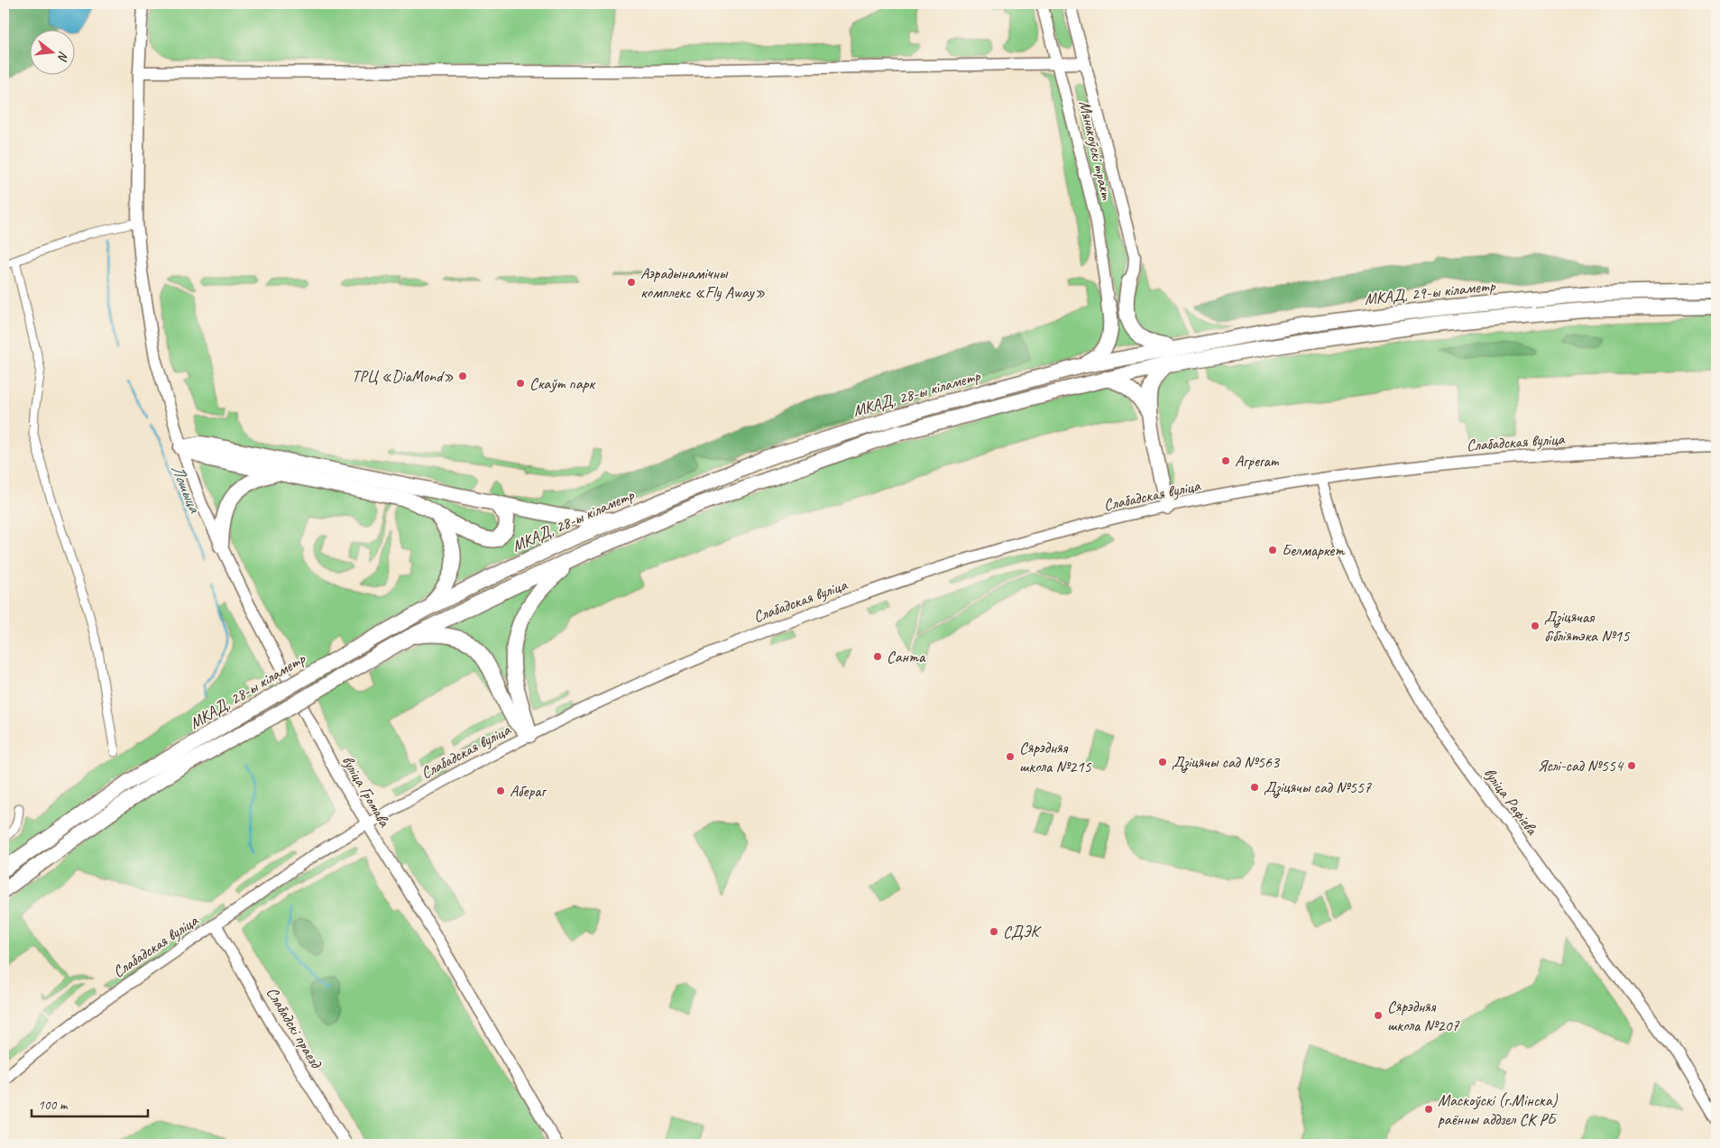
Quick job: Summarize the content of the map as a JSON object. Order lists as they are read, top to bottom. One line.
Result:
{"streets":{"highway":["МКАД, 29-ы кіламетр","МКАД, 28-ы кіламетр"],"main road":["Мянькоўскі тракт","Слабадская вуліца","вуліца Громава","вуліца Рафіева","Слабадскі праезд"]},"crossings":[["МКАД, 29-ы кіламетр","МКАД, 28-ы кіламетр"],["Слабадская вуліца","вуліца Громава"],["Слабадская вуліца","вуліца Рафіева"],["Слабадская вуліца","Слабадскі праезд"]],"water":["Лошыца"],"places":["Аэрадынамічны комплекс «Fly Away»","ТРЦ «DiaMond»","Скаўт парк","Агрегат","Белмаркет","Дзіцячая бібліятэка №15","Санта","Сярэдняя школа №215","Дзіцячы сад №563","Яслі-сад №554","Дзіцячы сад №557","Абераг","СДЭК","Сярэдняя школа №207","Маскоўскі (г.Мінска) раённы аддзел СК РБ"],"scale_bar":"100 m","north":"right"}
